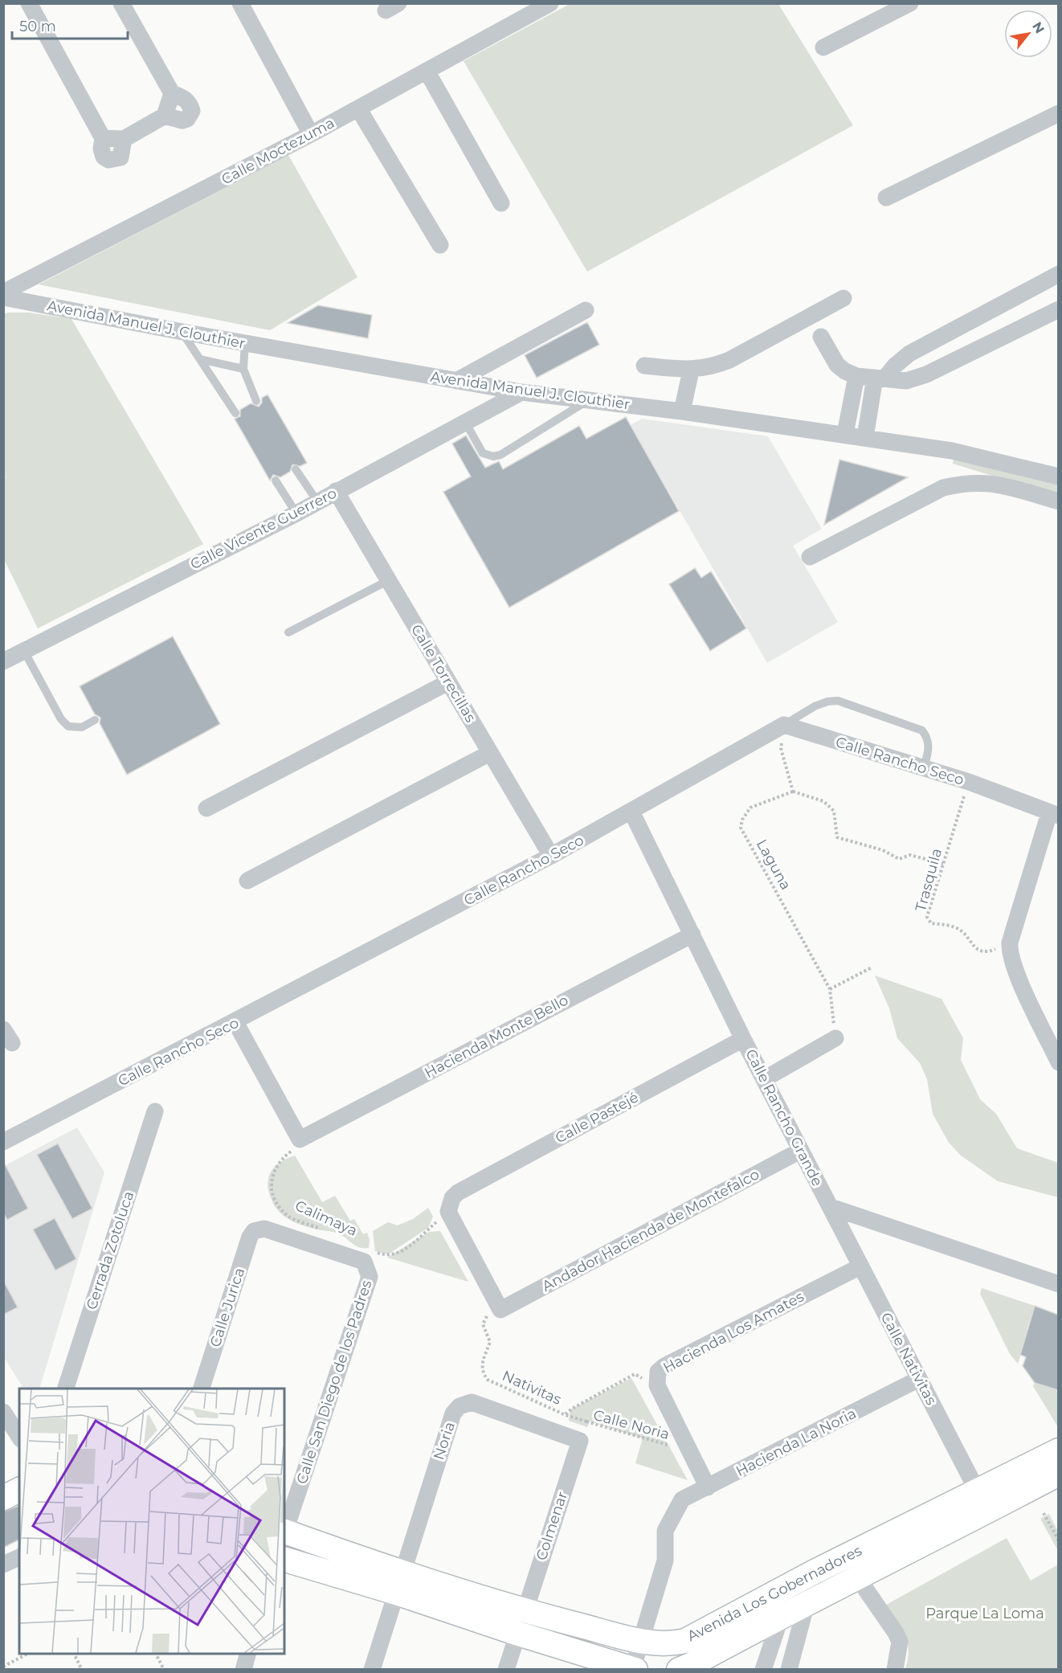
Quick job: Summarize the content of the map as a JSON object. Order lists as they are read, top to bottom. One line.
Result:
{"streets":{"street":["Calle Moctezuma","Avenida Manuel J. Clouthier","Calle Vicente Guerrero","Calle Torrecillas","Calle Rancho Seco","Hacienda Monte Bello","Calle Pastejé","Calle Rancho Grande","Andador Hacienda de Montefalco","Cerrada Zotoluca","Calle Jurica","Hacienda Los Amates","Calle Nativitas","Calle San Diego de los Padres","Noria","Hacienda La Noria","Colmenar","Avenida Los Gobernadores"],"path":["Laguna","Trasquila","Calimaya","Nativitas","Calle Noria"]},"crossings":[["Avenida Manuel J. Clouthier","Calle Vicente Guerrero"],["Calle Vicente Guerrero","Calle Torrecillas"],["Calle Torrecillas","Calle Rancho Seco"],["Calle Rancho Seco","Trasquila"],["Calle Rancho Seco","Calle Rancho Grande"],["Hacienda Monte Bello","Calle Rancho Grande"],["Hacienda Monte Bello","Calimaya"],["Calle Pastejé","Calle Rancho Grande"],["Calle Rancho Grande","Andador Hacienda de Montefalco"],["Calle Rancho Grande","Calle Nativitas"],["Andador Hacienda de Montefalco","Nativitas"],["Calle Jurica","Calle San Diego de los Padres"],["Hacienda Los Amates","Calle Nativitas"],["Hacienda Los Amates","Calle Noria"],["Calle Nativitas","Hacienda La Noria"],["Calle Nativitas","Avenida Los Gobernadores"],["Calle Noria","Noria"],["Calle Noria","Colmenar"],["Noria","Colmenar"],["Noria","Avenida Los Gobernadores"],["Hacienda La Noria","Avenida Los Gobernadores"],["Colmenar","Avenida Los Gobernadores"]],"parks":["Parque La Loma"],"scale_bar":"50 m","north":"top right"}
